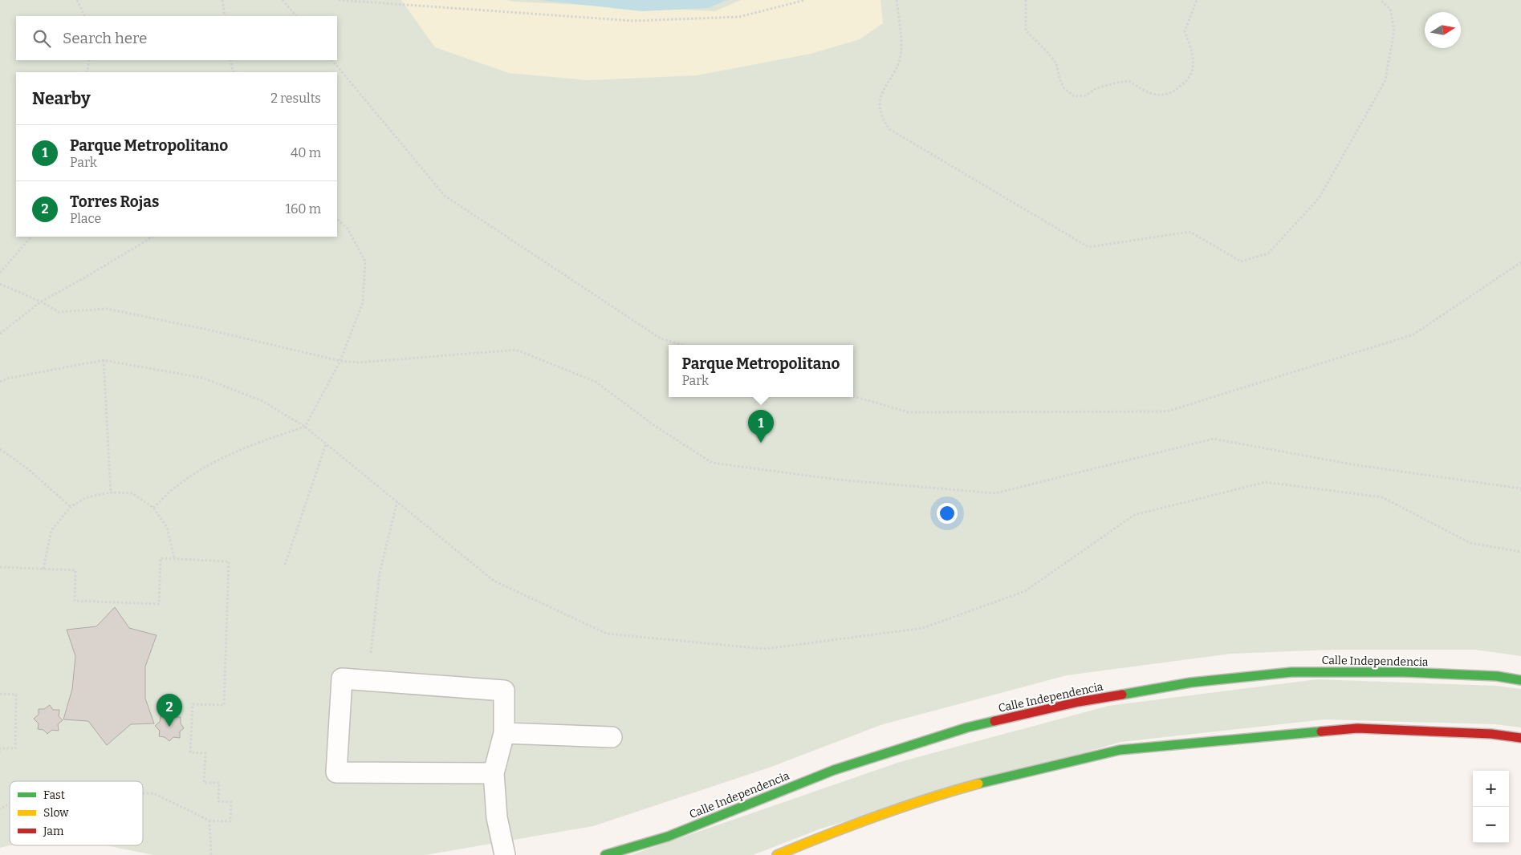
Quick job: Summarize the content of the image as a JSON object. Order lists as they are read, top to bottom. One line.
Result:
{"streets":{"street":["Calle Independencia"]},"legend":["Fast","Slow","Jam"],"north":"right","page":{"search":"Search here","heading":["Nearby","2 results"],"list":[{"mark":"1","name":"Parque Metropolitano","note":"Park","value":"40 m"},{"mark":"2","name":"Torres Rojas","note":"Place","value":"160 m"}],"popup":["Parque Metropolitano","Park"],"pins":["1","2"],"map_buttons":["+","−"]}}
